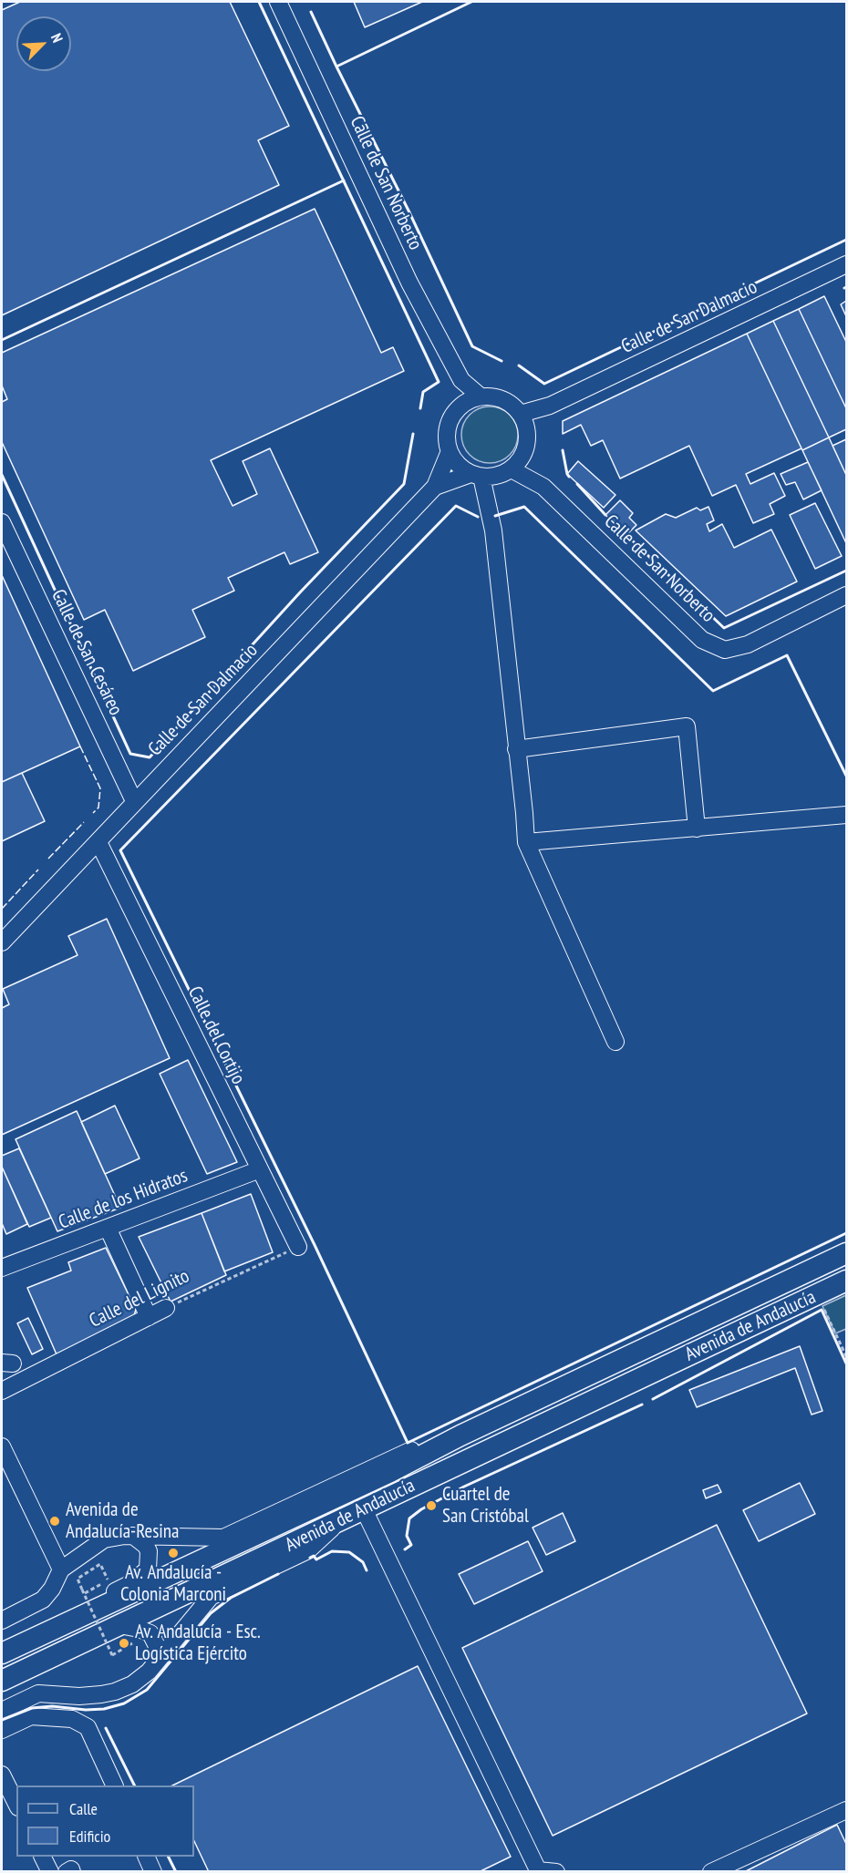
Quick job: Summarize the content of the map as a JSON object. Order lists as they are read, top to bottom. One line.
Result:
{"streets":{"main road":["Avenida de Andalucía"],"street":["Calle de San Norberto","Calle de San Dalmacio","Calle de San Cesáreo","Calle del Cortijo","Calle de los Hidratos","Calle del Lignito"]},"crossings":[["Calle de San Norberto","Calle de San Dalmacio"],["Calle de San Dalmacio","Calle de San Cesáreo"],["Calle de San Dalmacio","Calle del Cortijo"],["Calle del Cortijo","Calle de los Hidratos"],["Calle del Cortijo","Calle del Lignito"]],"places":["Cuartel de San Cristóbal","Avenida de Andalucía-Resina","Av. Andalucía - Colonia Marconi","Av. Andalucía - Esc. Logística Ejército"],"legend":["Calle","Edificio"],"north":"top right"}
